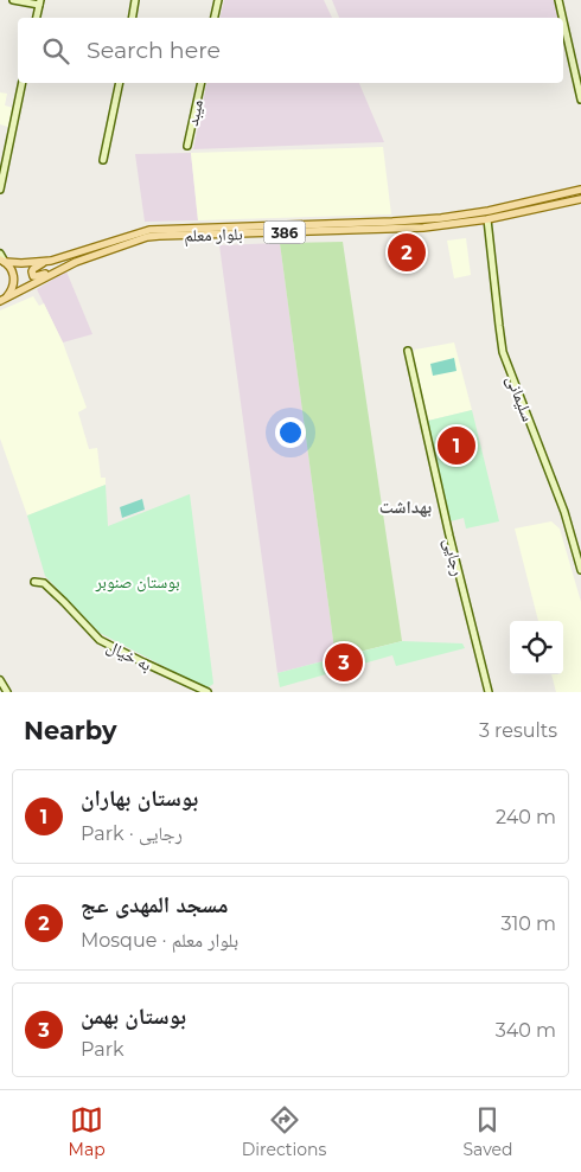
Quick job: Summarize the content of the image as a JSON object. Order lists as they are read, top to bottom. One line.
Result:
{"streets":{"main road":["386","بلوار معلم"],"street":["میبد","سلیمانی","رجایی","به خیال"]},"crossings":[["بلوار معلم","سلیمانی"]],"districts":["بهداشت"],"parks":["بوستان صنوبر"],"page":{"search":"Search here","pins":["2","1","3"],"heading":["Nearby","3 results"],"list":[{"mark":"1","name":"بوستان بهاران","note":"Park · رجایی","value":"240 m"},{"mark":"2","name":"مسجد المهدی عج","note":"Mosque · بلوار معلم","value":"310 m"},{"mark":"3","name":"بوستان بهمن","note":"Park","value":"340 m"}],"nav":["Map","Directions","Saved"]}}
